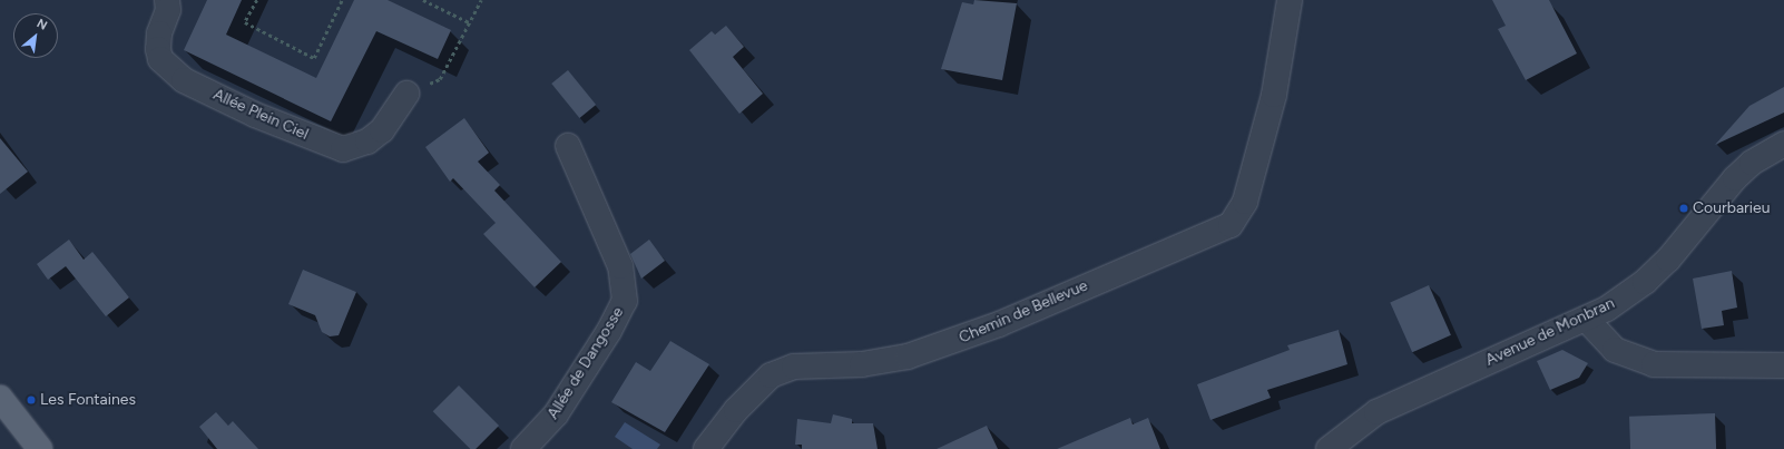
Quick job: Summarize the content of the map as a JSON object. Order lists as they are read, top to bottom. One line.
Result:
{"streets":{"street":["Allée Plein Ciel","Chemin de Bellevue","Avenue de Monbran","Allée de Dangosse"]},"places":["Courbarieu","Les Fontaines"],"north":"top right"}
